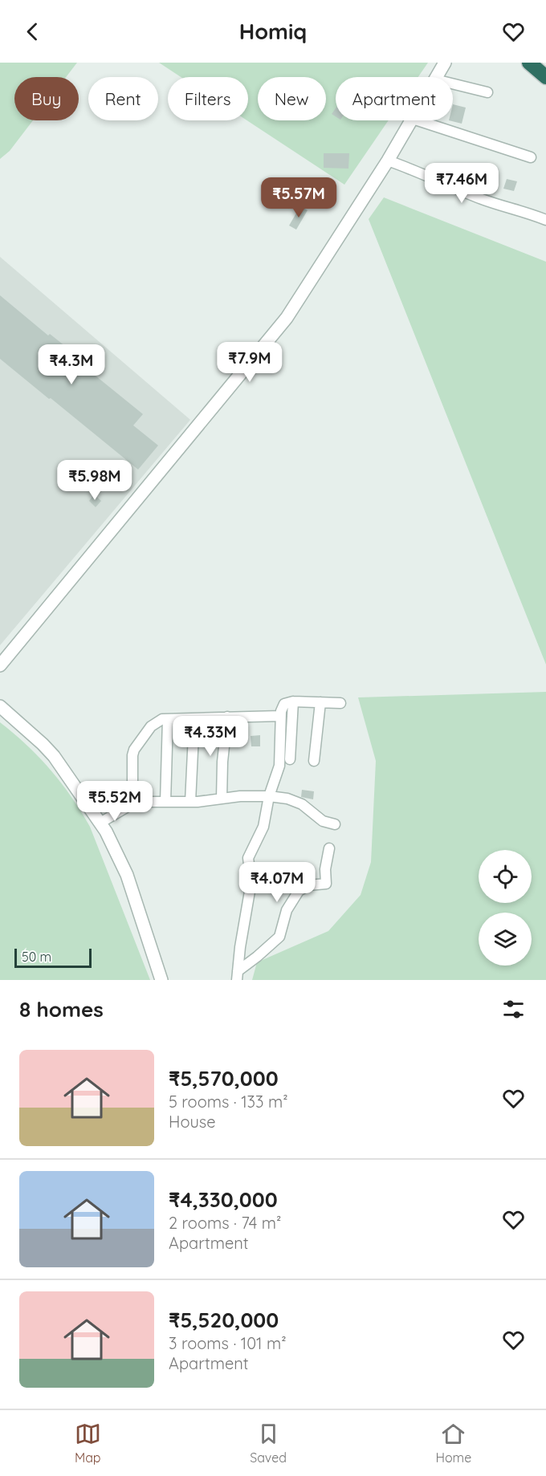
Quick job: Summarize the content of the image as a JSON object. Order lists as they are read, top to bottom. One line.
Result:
{"scale_bar":"50 m","page":{"header":"Homiq","chip":["Buy","Rent","Filters","New","Apartment"],"price":["₹7.46M","₹5.57M","₹7.9M","₹4.3M","₹5.98M","₹4.33M","₹5.52M","₹4.07M"],"scale":"50 m","heading":"8 homes","list":[{"name":"₹5,570,000","note":"5 rooms · 133 m² · House"},{"name":"₹4,330,000","note":"2 rooms · 74 m² · Apartment"},{"name":"₹5,520,000","note":"3 rooms · 101 m² · Apartment"}],"tabs":["Map","Saved","Home"]}}
